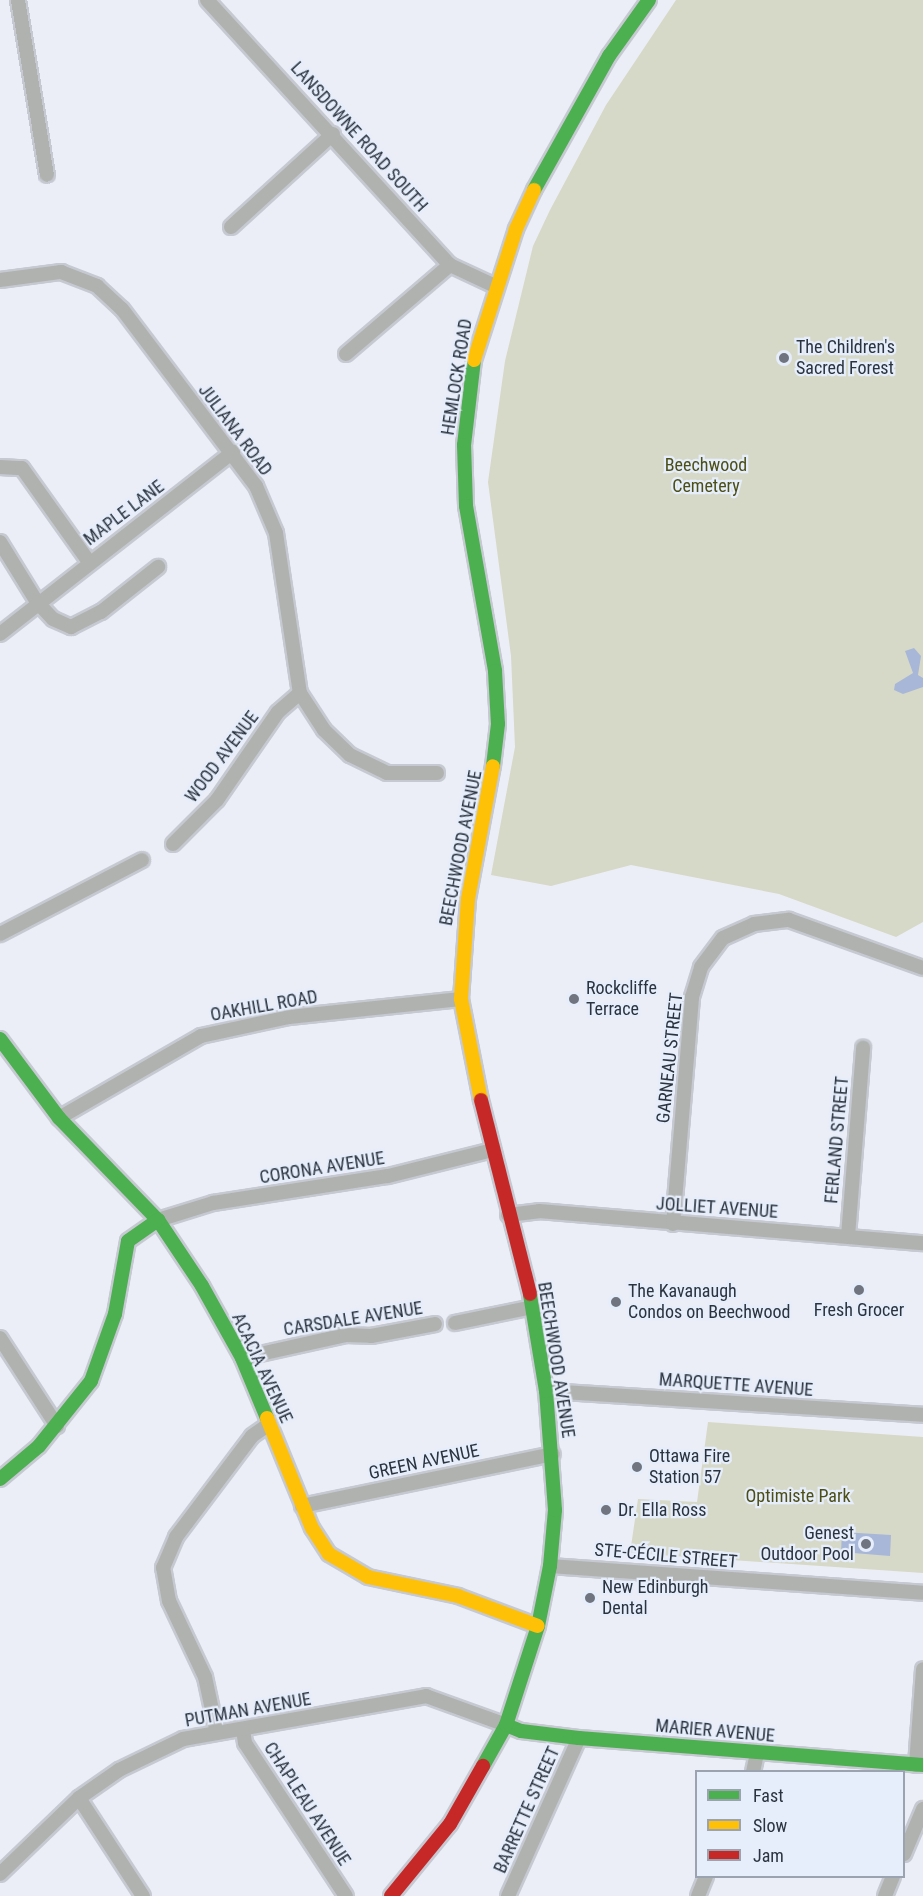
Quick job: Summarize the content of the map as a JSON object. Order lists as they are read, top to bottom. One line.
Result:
{"streets":{"main road":["HEMLOCK ROAD","BEECHWOOD AVENUE","ACACIA AVENUE","MARIER AVENUE"],"street":["LANSDOWNE ROAD SOUTH","JULIANA ROAD","MAPLE LANE","WOOD AVENUE","OAKHILL ROAD","GARNEAU STREET","FERLAND STREET","CORONA AVENUE","JOLLIET AVENUE","CARSDALE AVENUE","MARQUETTE AVENUE","GREEN AVENUE","STE-CÉCILE STREET","PUTMAN AVENUE","CHAPLEAU AVENUE","BARRETTE STREET"]},"crossings":[["LANSDOWNE ROAD SOUTH","HEMLOCK ROAD"],["HEMLOCK ROAD","BEECHWOOD AVENUE"],["JULIANA ROAD","MAPLE LANE"],["JULIANA ROAD","WOOD AVENUE"],["BEECHWOOD AVENUE","OAKHILL ROAD"],["BEECHWOOD AVENUE","CORONA AVENUE"],["BEECHWOOD AVENUE","JOLLIET AVENUE"],["BEECHWOOD AVENUE","ACACIA AVENUE"],["BEECHWOOD AVENUE","MARQUETTE AVENUE"],["BEECHWOOD AVENUE","GREEN AVENUE"],["BEECHWOOD AVENUE","STE-CÉCILE STREET"],["BEECHWOOD AVENUE","PUTMAN AVENUE"],["BEECHWOOD AVENUE","MARIER AVENUE"],["OAKHILL ROAD","ACACIA AVENUE"],["GARNEAU STREET","JOLLIET AVENUE"],["FERLAND STREET","JOLLIET AVENUE"],["CORONA AVENUE","ACACIA AVENUE"],["CARSDALE AVENUE","ACACIA AVENUE"],["ACACIA AVENUE","GREEN AVENUE"],["PUTMAN AVENUE","MARIER AVENUE"],["PUTMAN AVENUE","CHAPLEAU AVENUE"],["MARIER AVENUE","BARRETTE STREET"]],"parks":["Beechwood Cemetery","Optimiste Park"],"places":["The Children's Sacred Forest","Rockcliffe Terrace","Fresh Grocer","The Kavanaugh Condos on Beechwood","Ottawa Fire Station 57","Dr. Ella Ross","Genest Outdoor Pool","New Edinburgh Dental"],"legend":["Fast","Slow","Jam"]}
